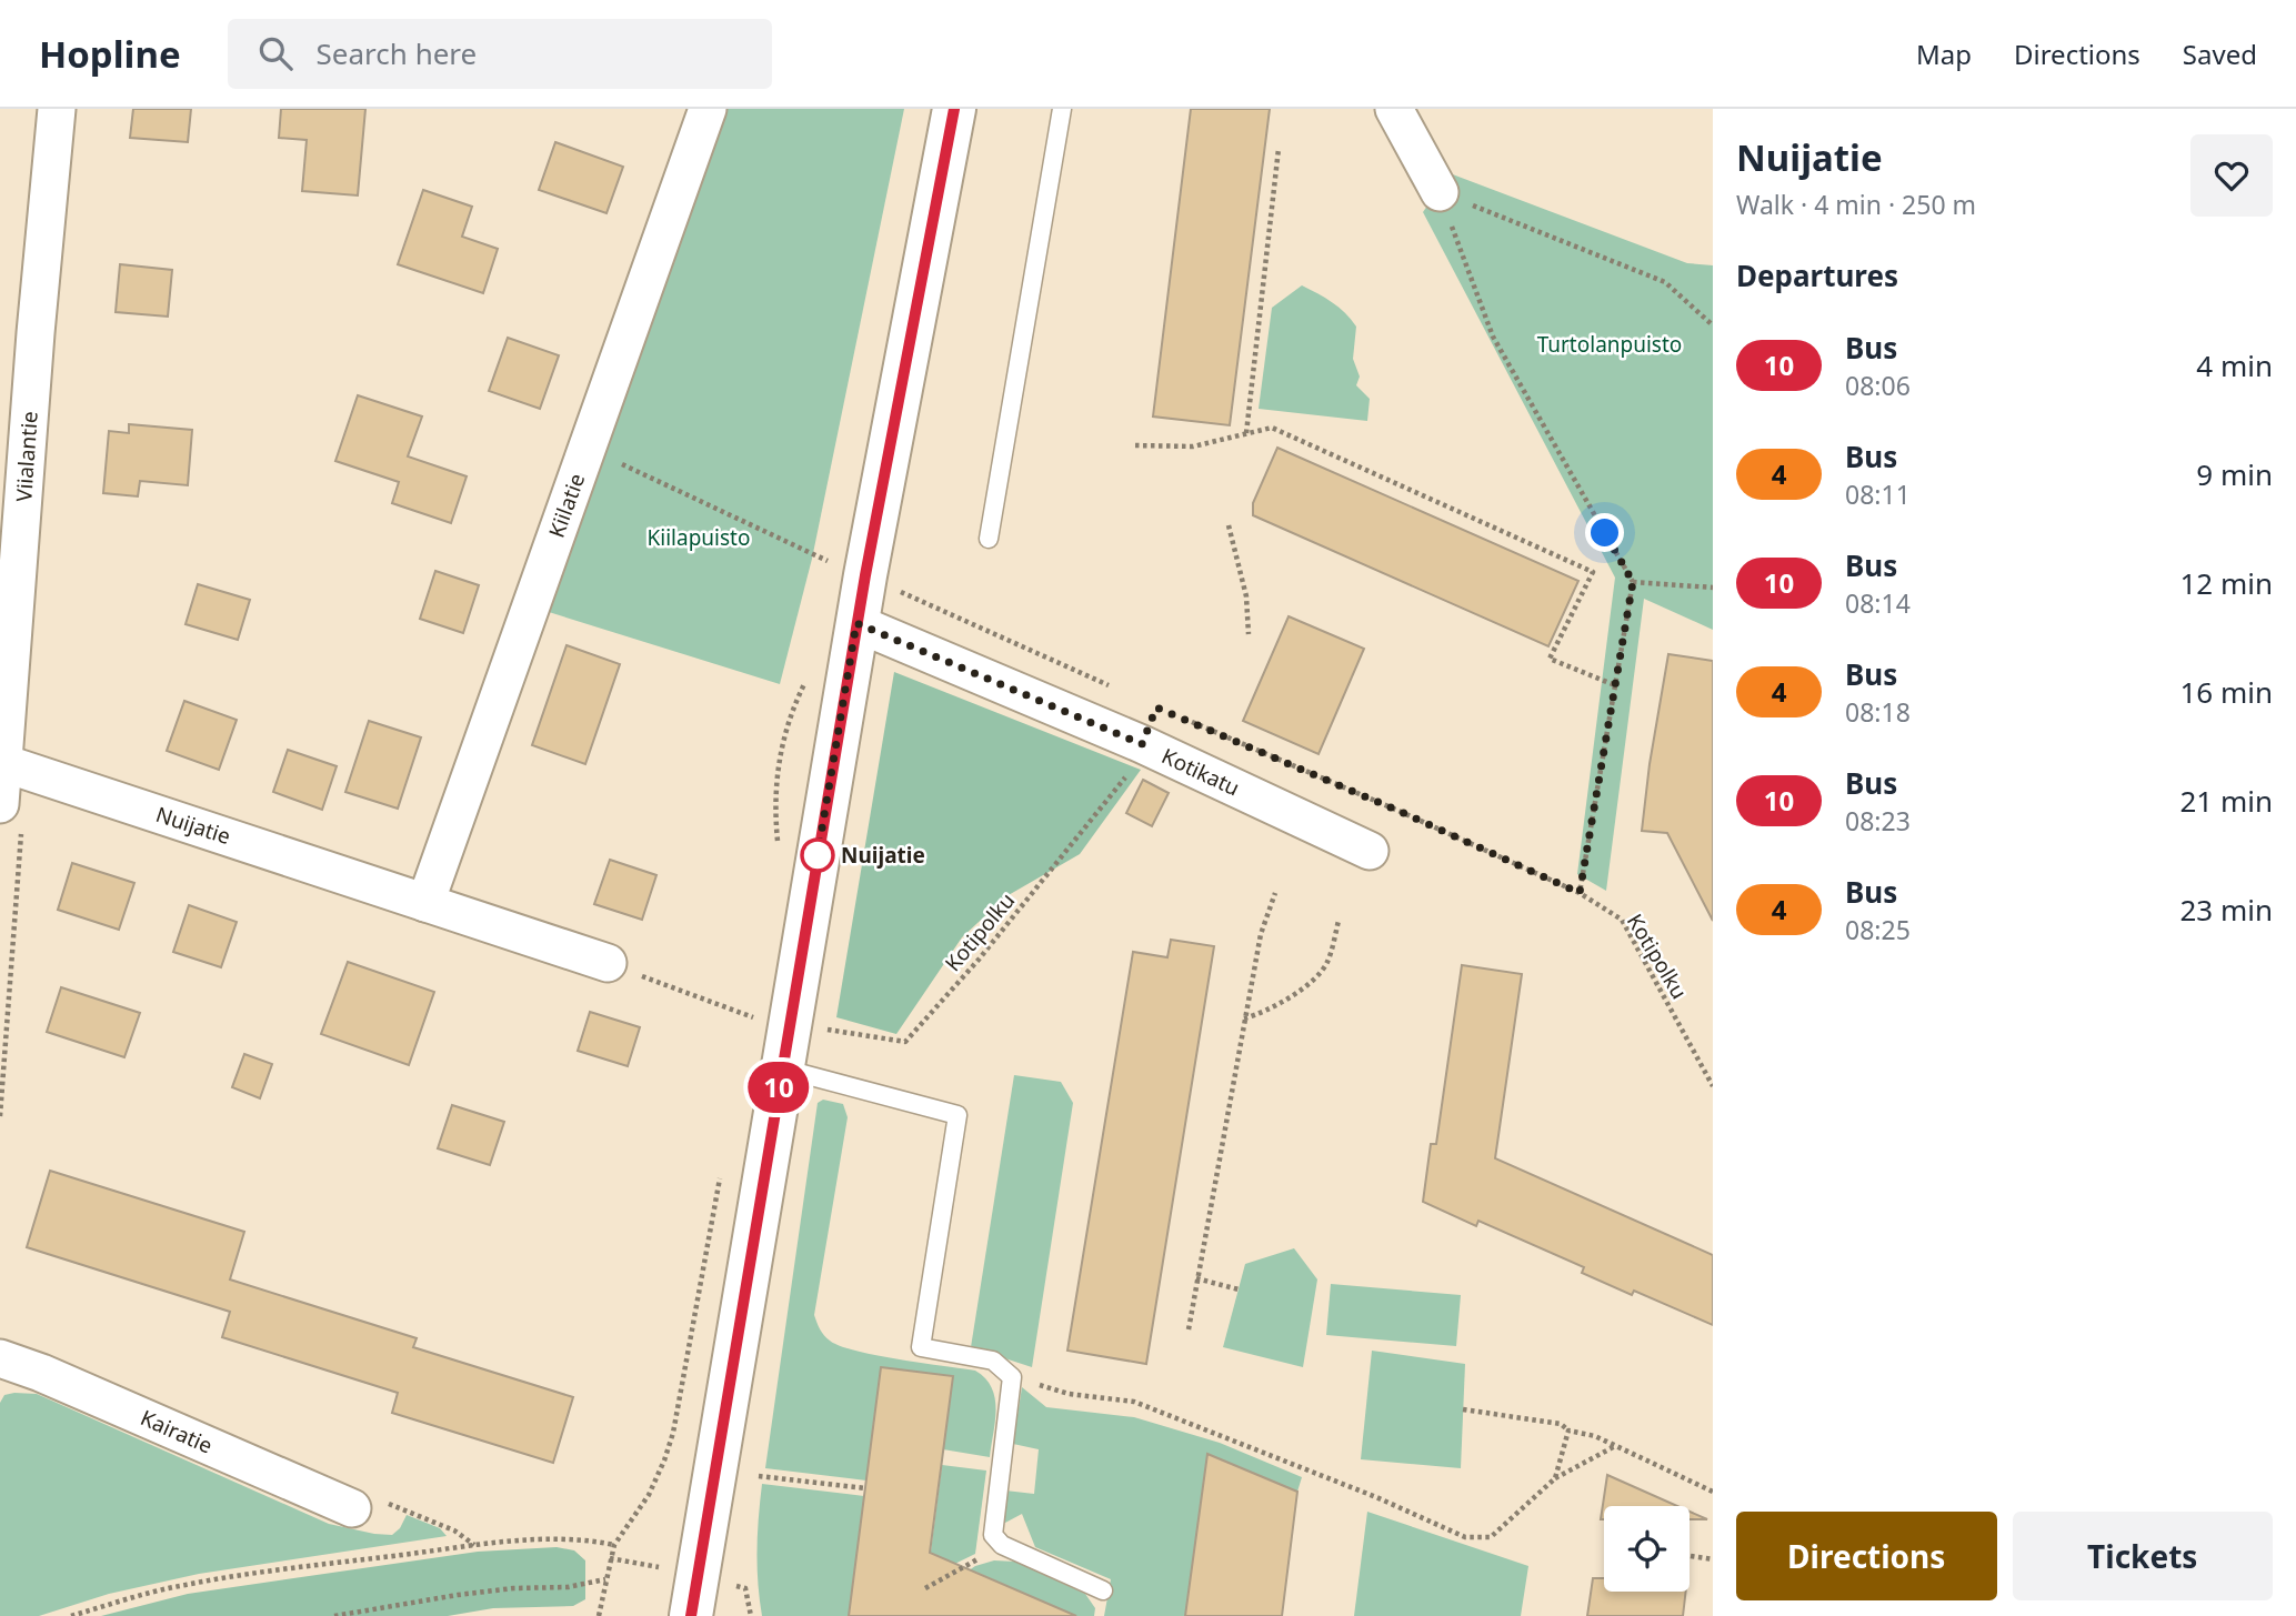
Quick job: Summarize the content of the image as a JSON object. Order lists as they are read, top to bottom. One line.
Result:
{"streets":{"street":["Viialantie","Kiilatie","Kotikatu","Nuijatie","Kairatie"],"path":["Kotipolku"]},"crossings":[["Viialantie","Nuijatie"],["Kiilatie","Nuijatie"],["Kotikatu","Kotipolku"]],"parks":["Turtolanpuisto","Kiilapuisto"],"places":["Nuijatie"],"lines":["bus line 10"],"page":{"header":"Hopline","search":"Search here","nav":["Map","Directions","Saved"],"on_map":"10","heading":[["Nuijatie","Walk · 4 min · 250 m"],"Departures"],"list":[{"mark":"10","name":"Bus","note":"08:06","value":"4 min"},{"mark":"4","name":"Bus","note":"08:11","value":"9 min"},{"mark":"10","name":"Bus","note":"08:14","value":"12 min"},{"mark":"4","name":"Bus","note":"08:18","value":"16 min"},{"mark":"10","name":"Bus","note":"08:23","value":"21 min"},{"mark":"4","name":"Bus","note":"08:25","value":"23 min"}],"buttons":["Directions","Tickets"]}}
